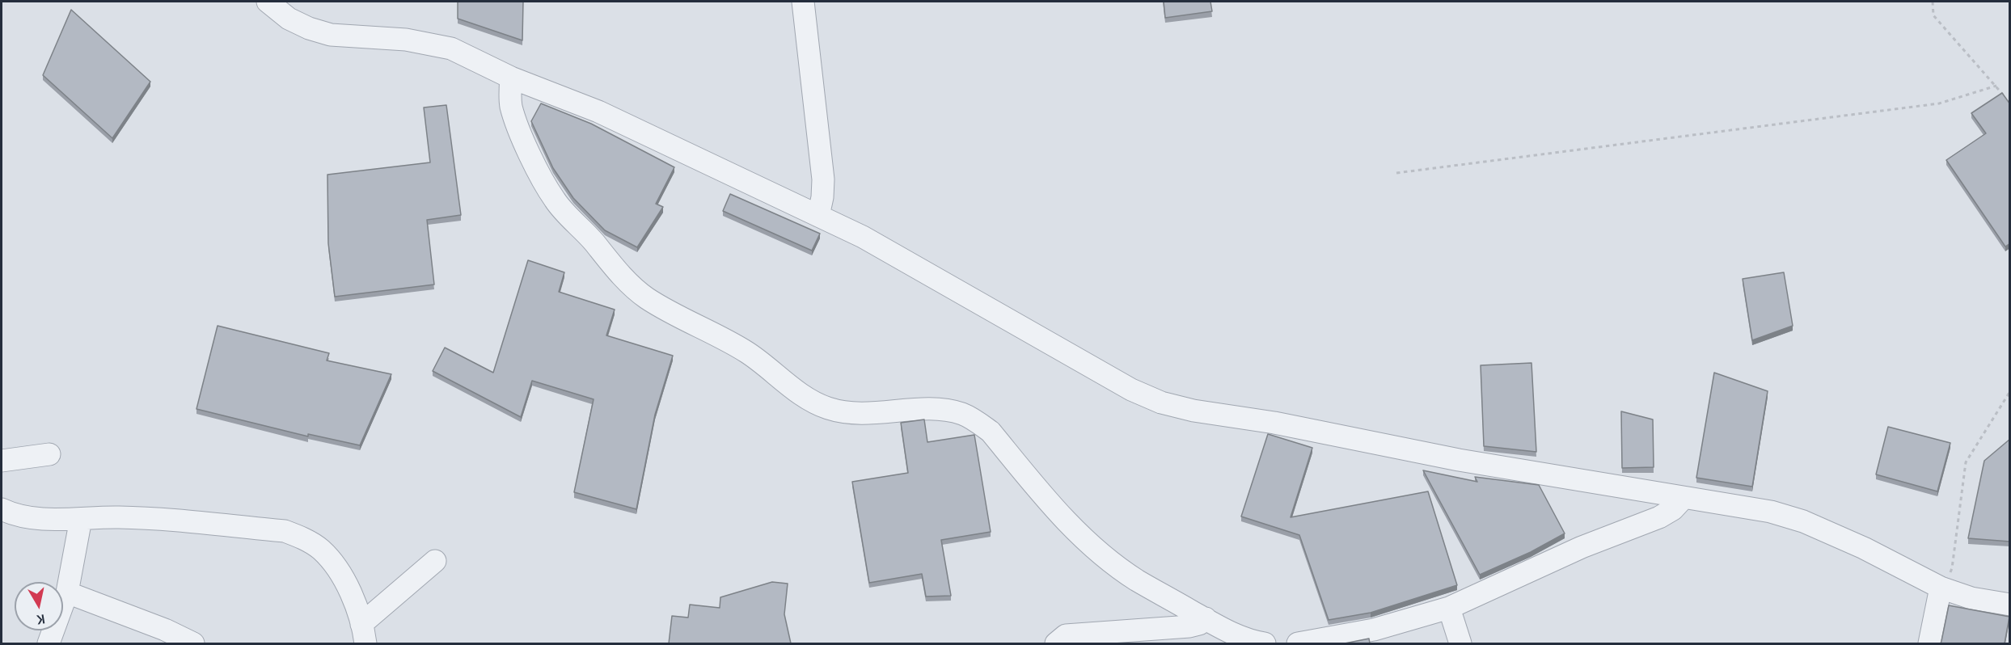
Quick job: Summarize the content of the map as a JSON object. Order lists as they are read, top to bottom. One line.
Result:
{"north":"bottom"}
